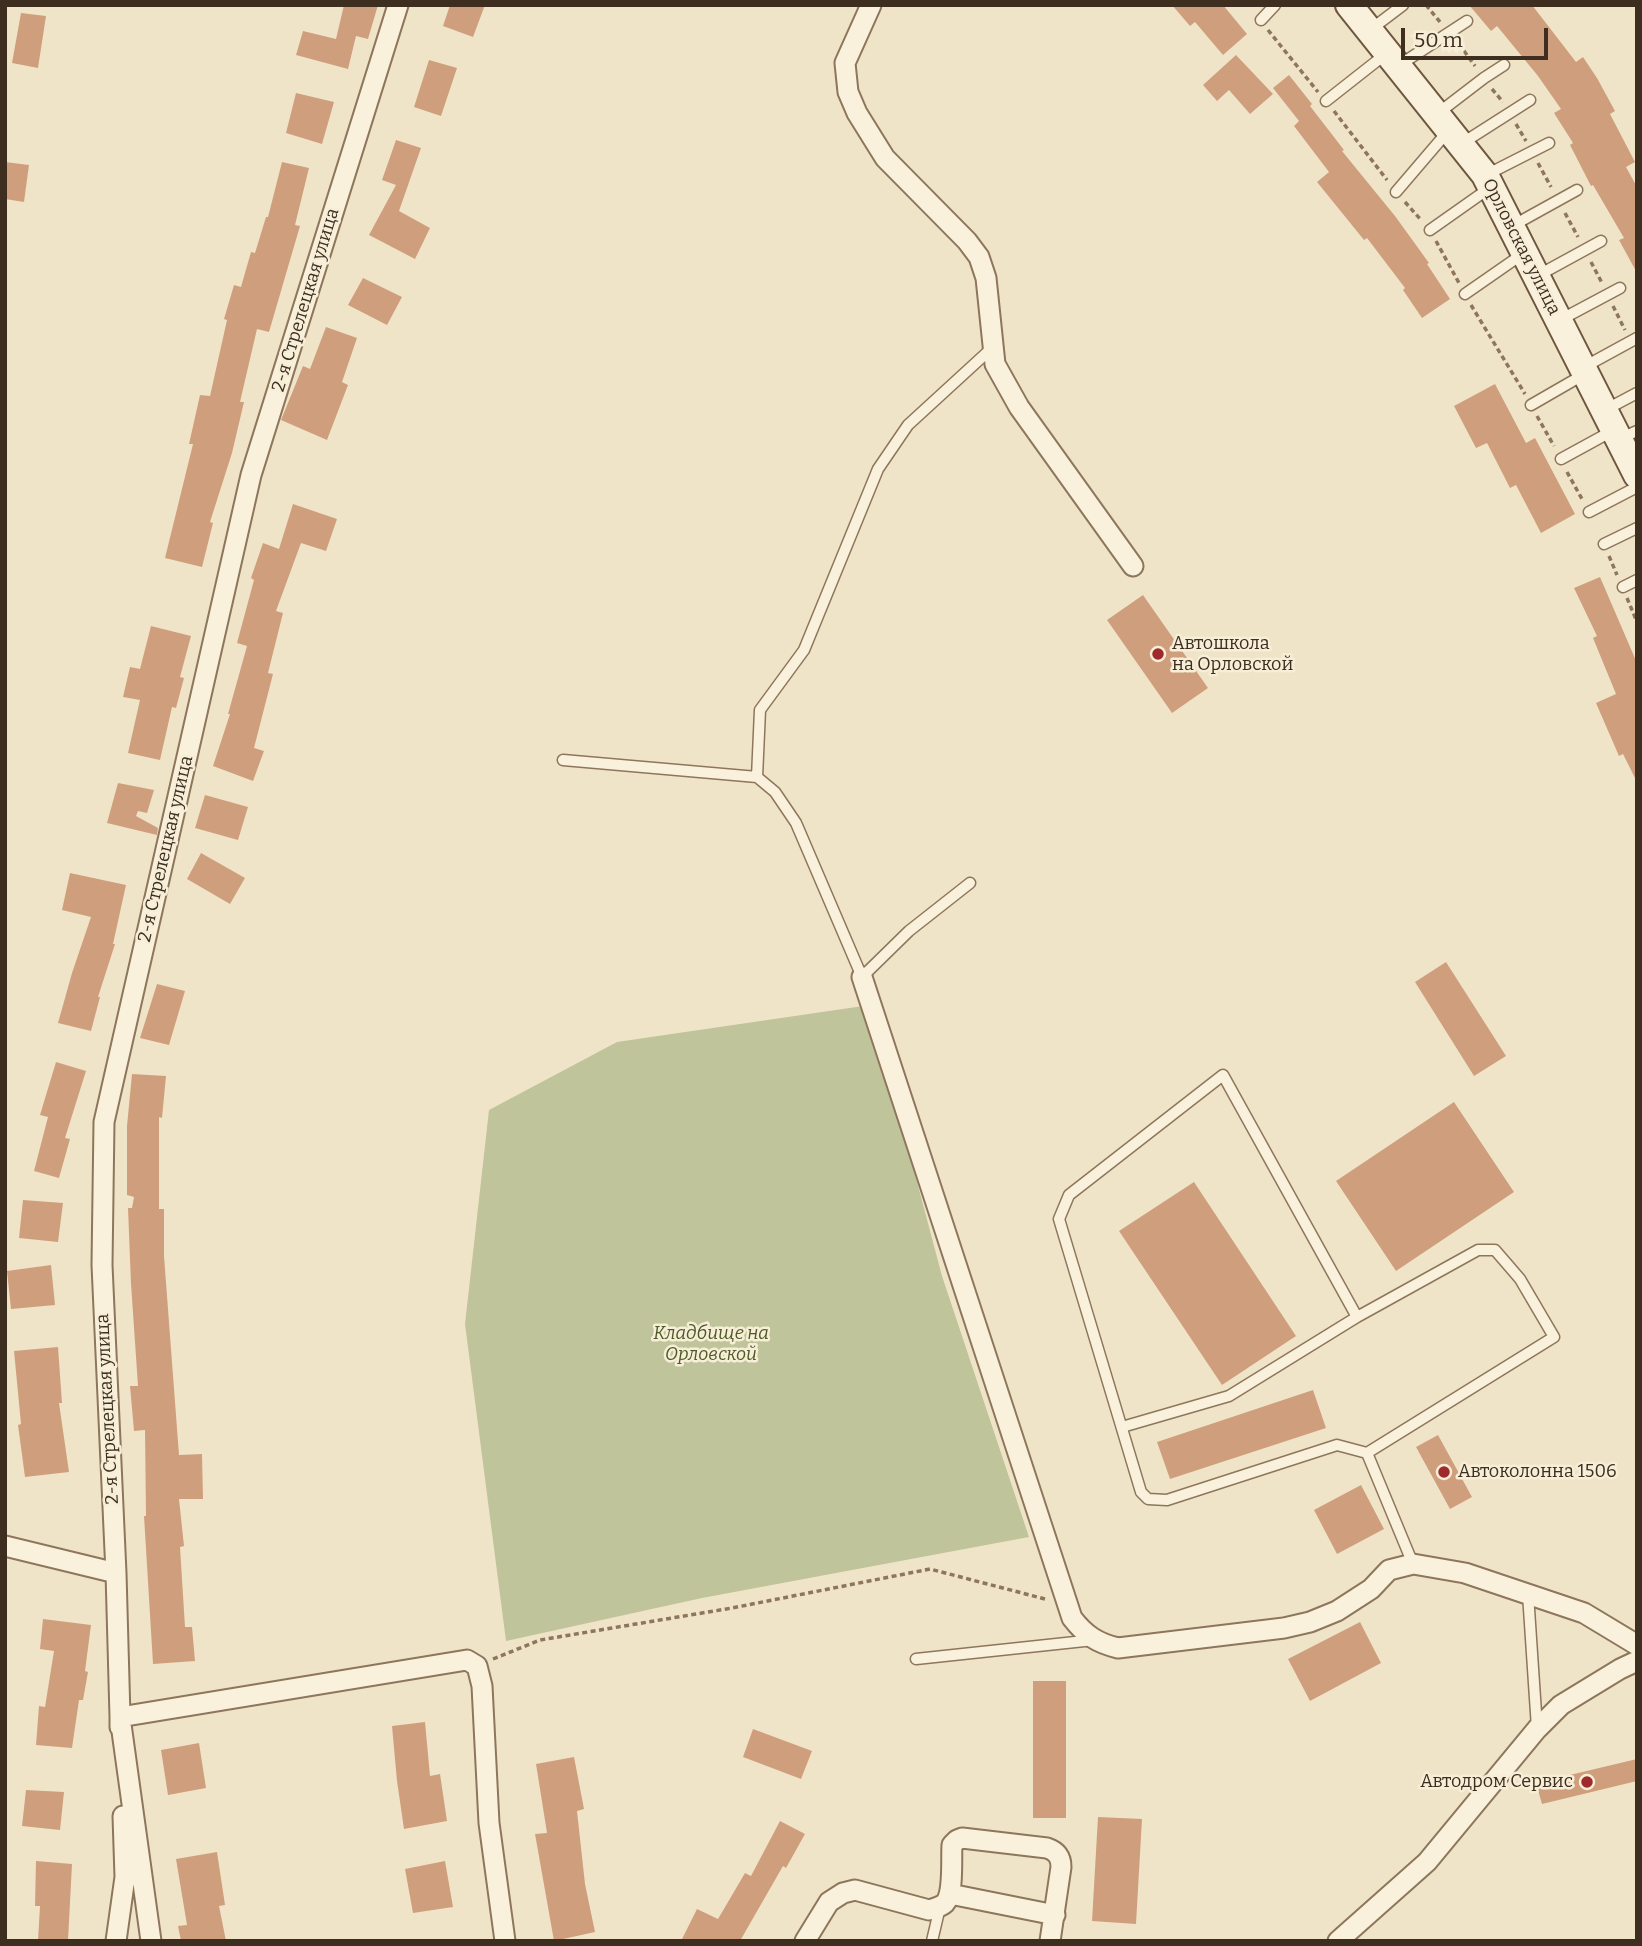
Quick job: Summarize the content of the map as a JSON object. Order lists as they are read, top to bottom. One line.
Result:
{"streets":{"main road":["Орловская улица"],"street":["2-я Стрелецкая улица"]},"parks":["Кладбище на Орловской"],"places":["Автошкола на Орловской","Автоколонна 1506","Автодром Сервис"],"scale_bar":"50 m"}
